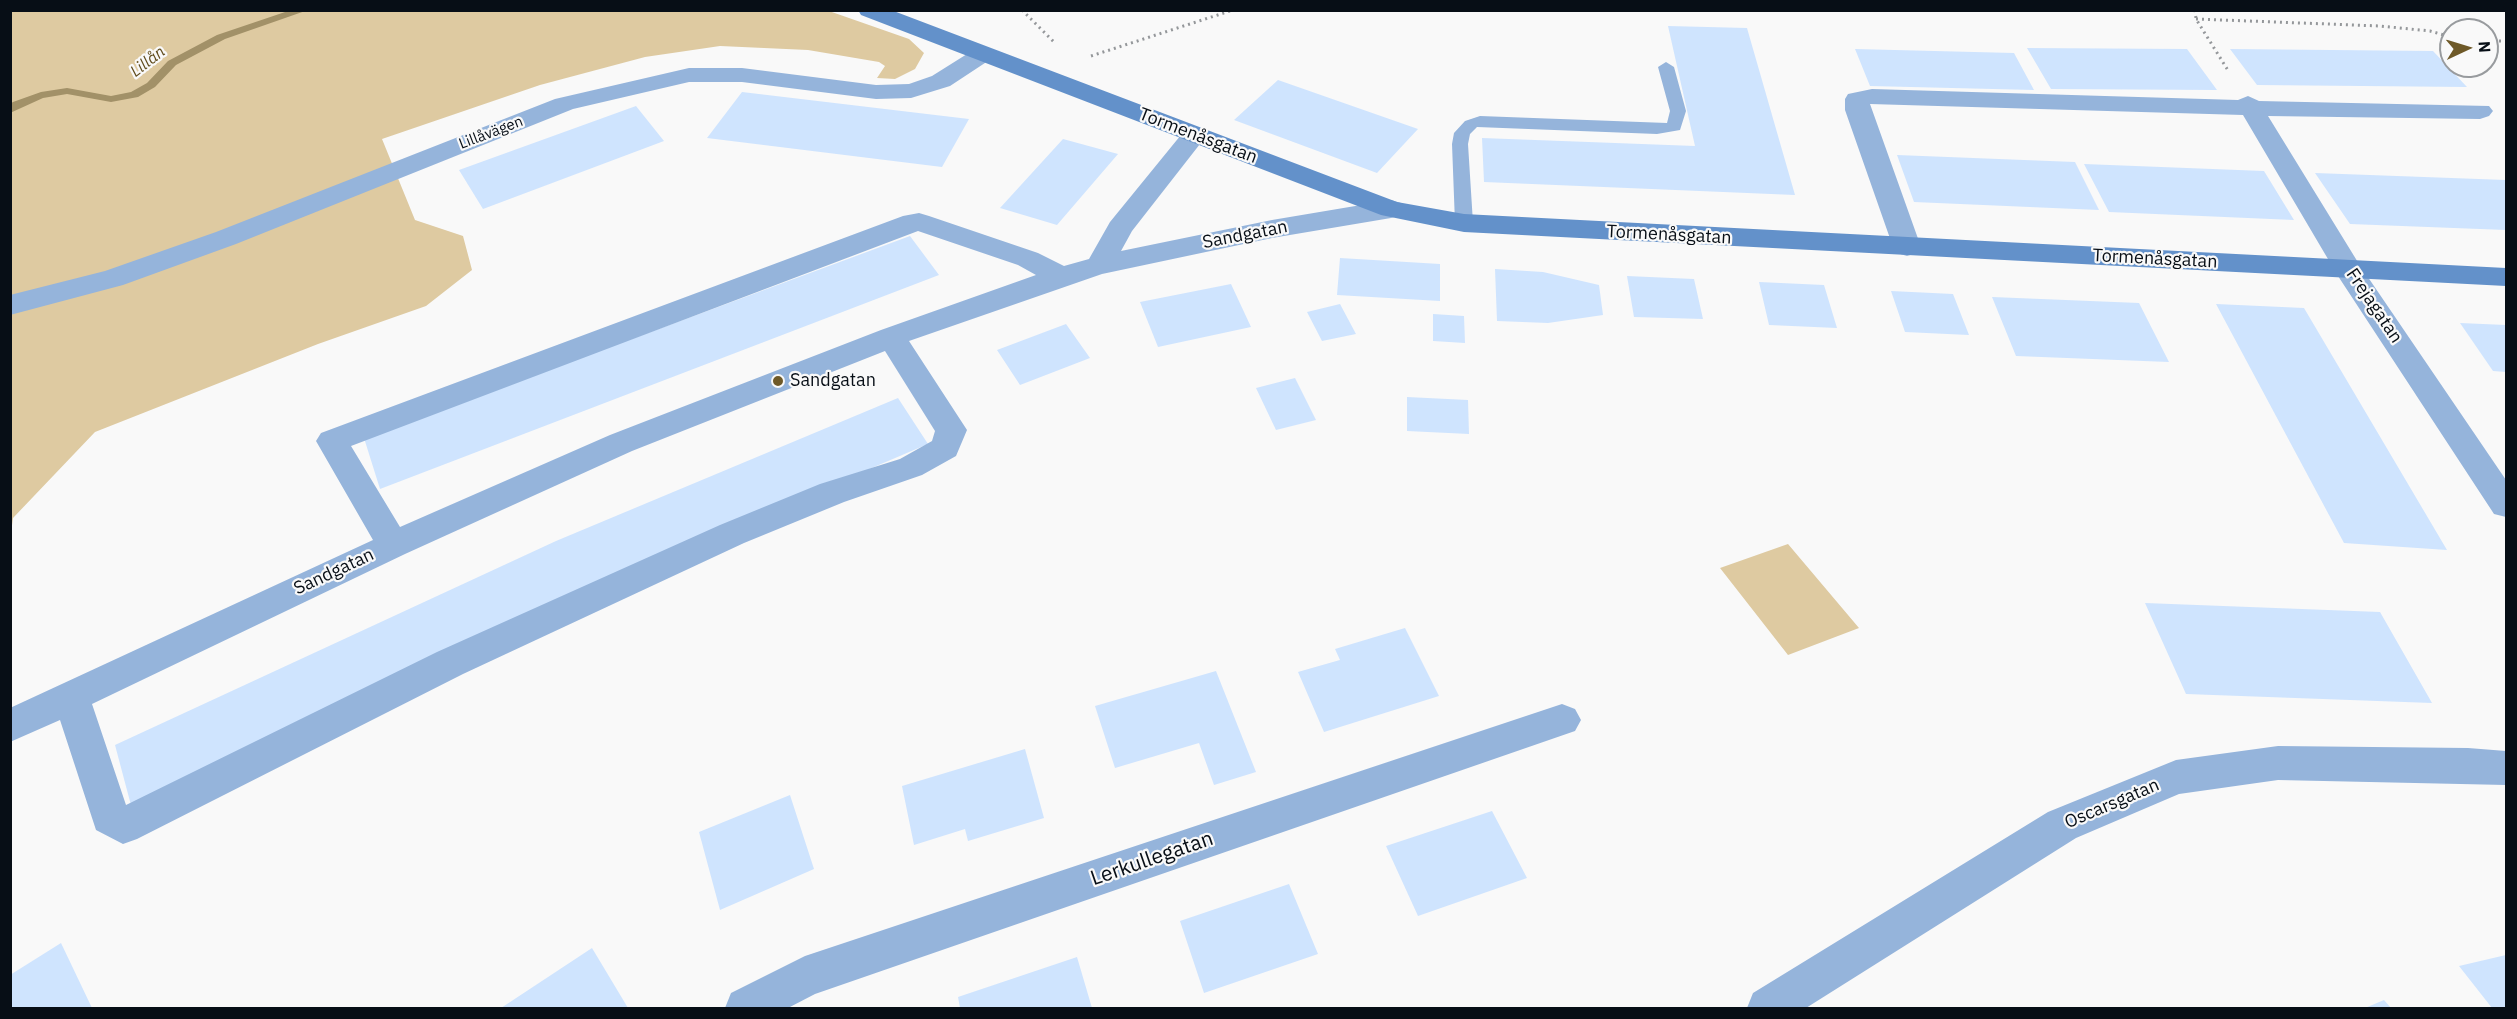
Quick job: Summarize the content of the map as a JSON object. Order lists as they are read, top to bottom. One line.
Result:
{"streets":{"street":["Lillåvägen","Tormenåsgatan","Sandgatan","Frejagatan","Oscarsgatan","Lerkullegatan"]},"crossings":[["Lillåvägen","Tormenåsgatan"],["Tormenåsgatan","Sandgatan"],["Tormenåsgatan","Frejagatan"]],"water":["Lillån"],"places":["Sandgatan"],"north":"right"}
